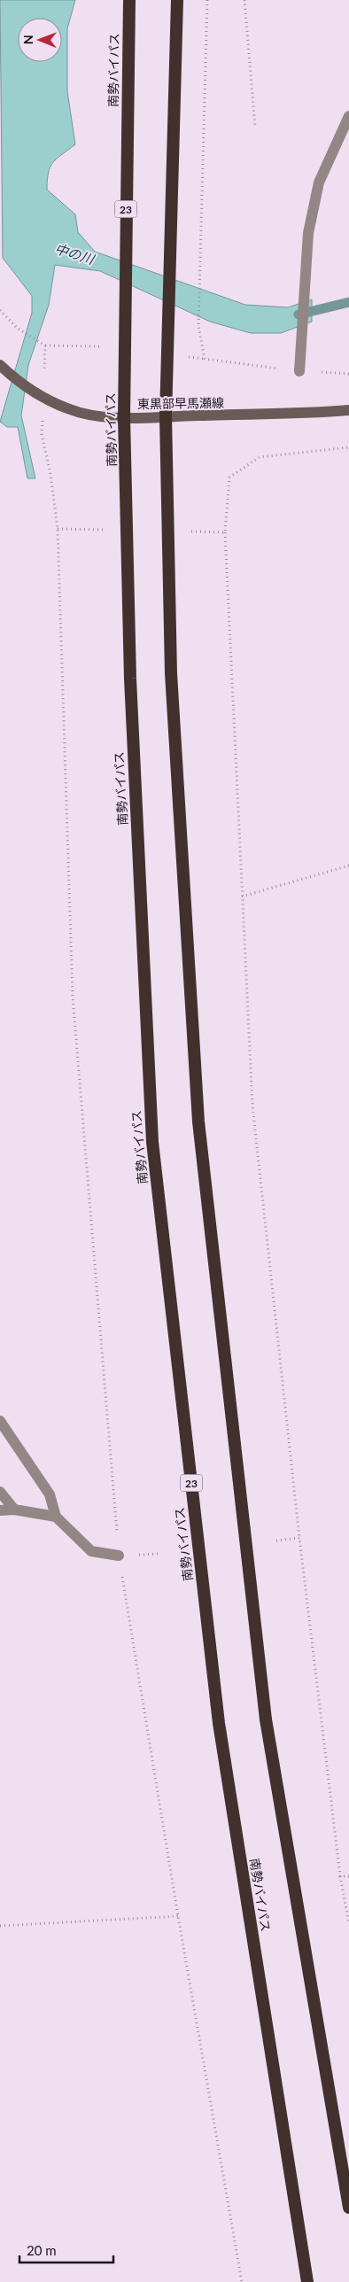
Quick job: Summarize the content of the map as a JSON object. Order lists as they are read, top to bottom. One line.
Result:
{"streets":{"highway":["南勢バイパス","23"],"main road":["東黒部早馬瀬線"]},"crossings":[["南勢バイパス","東黒部早馬瀬線"]],"water":["中の川"],"scale_bar":"20 m","north":"left"}
